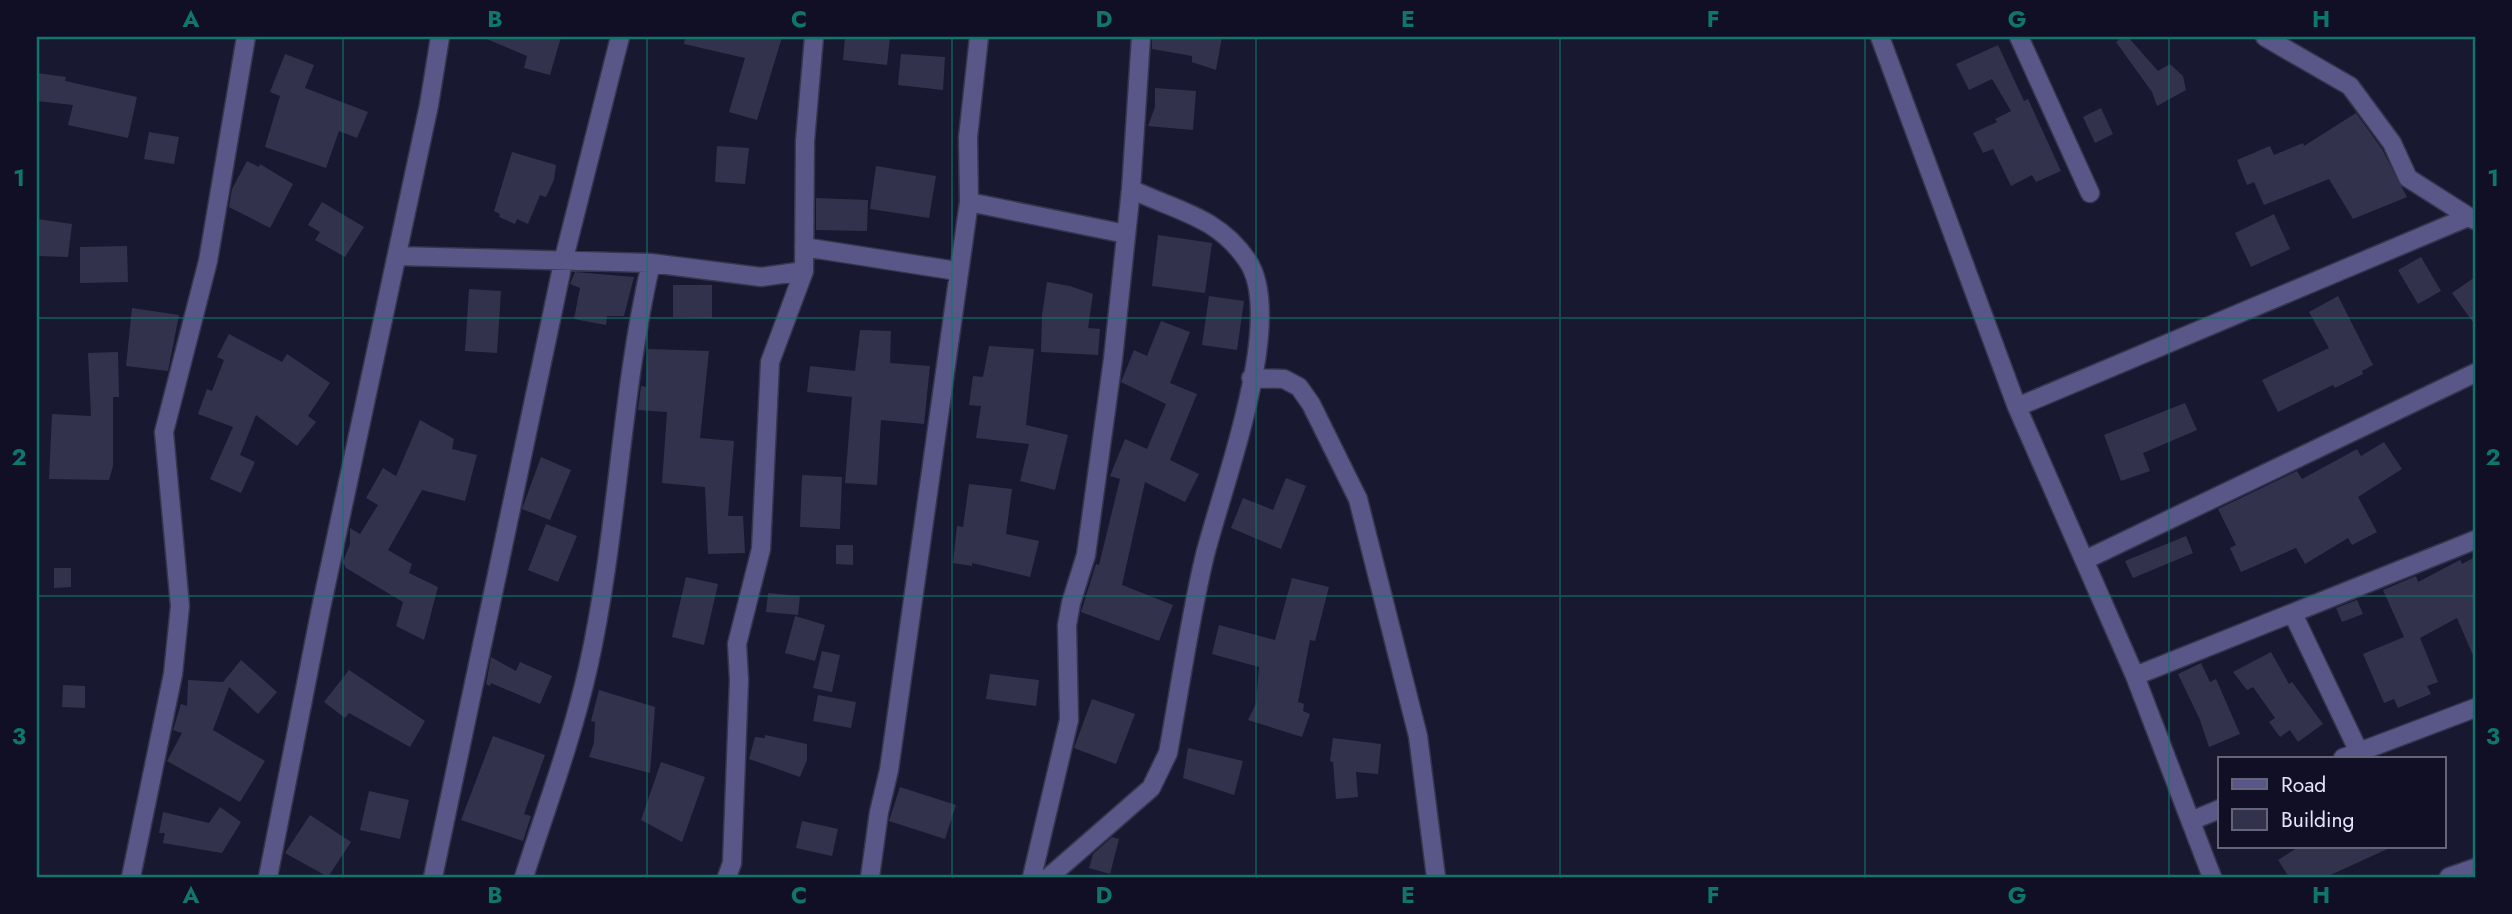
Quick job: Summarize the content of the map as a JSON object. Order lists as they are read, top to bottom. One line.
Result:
{"legend":["Road","Building"],"grid":{"columns":["A","B","C","D","E","F","G","H"],"rows":["1","2","3"]}}
